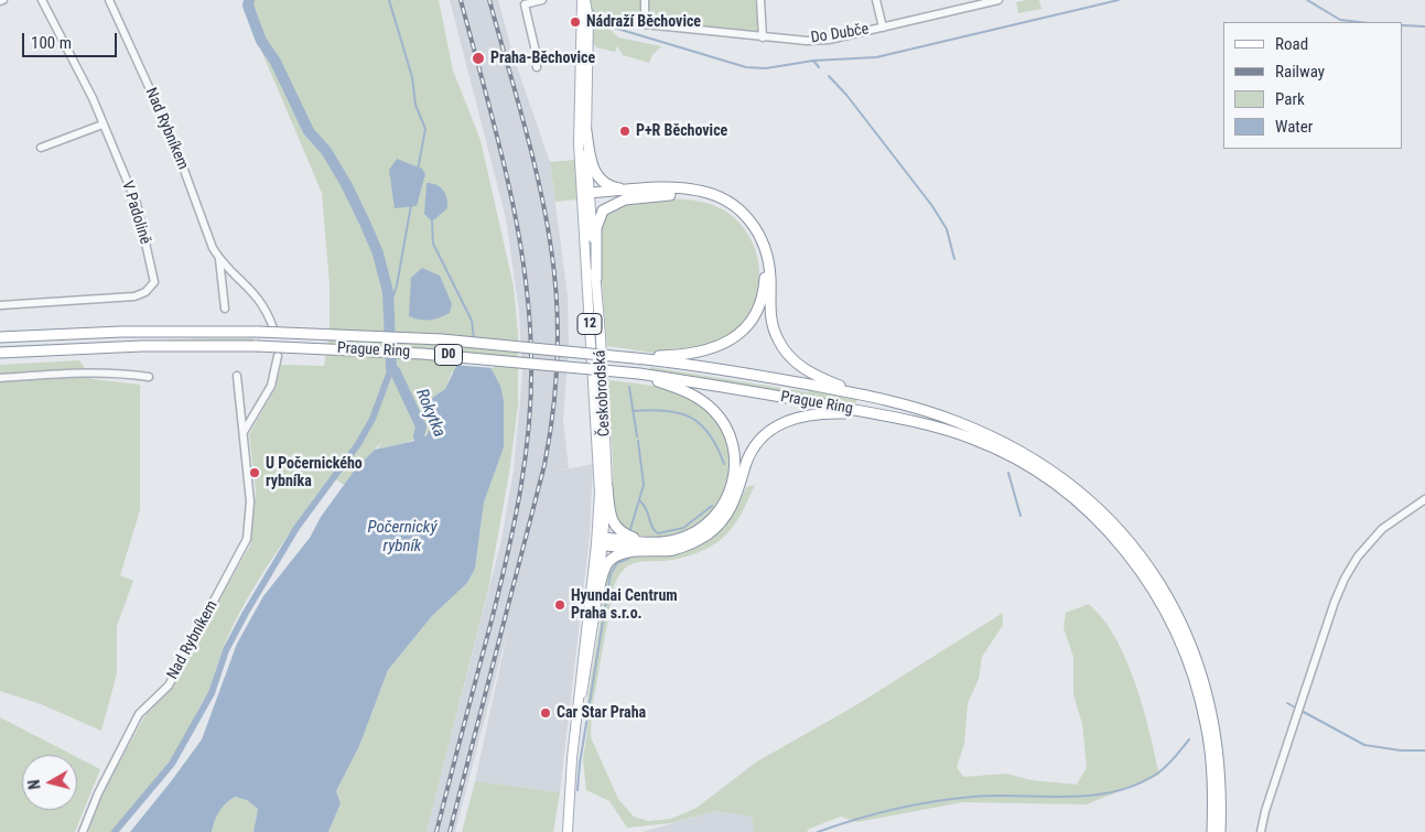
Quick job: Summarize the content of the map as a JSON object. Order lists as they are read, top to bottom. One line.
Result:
{"streets":{"highway":["Prague Ring","D0"],"main road":["12","Českobrodská"],"street":["Do Dubče","Nad Rybníkem","V Padolině"]},"water":["Rokytka","Počernický rybník"],"places":["Nádraží Běchovice","Praha-Běchovice","P+R Běchovice","U Počernického rybníka","Hyundai Centrum Praha s.r.o.","Car Star Praha"],"legend":["Road","Railway","Park","Water"],"scale_bar":"100 m","north":"left"}
